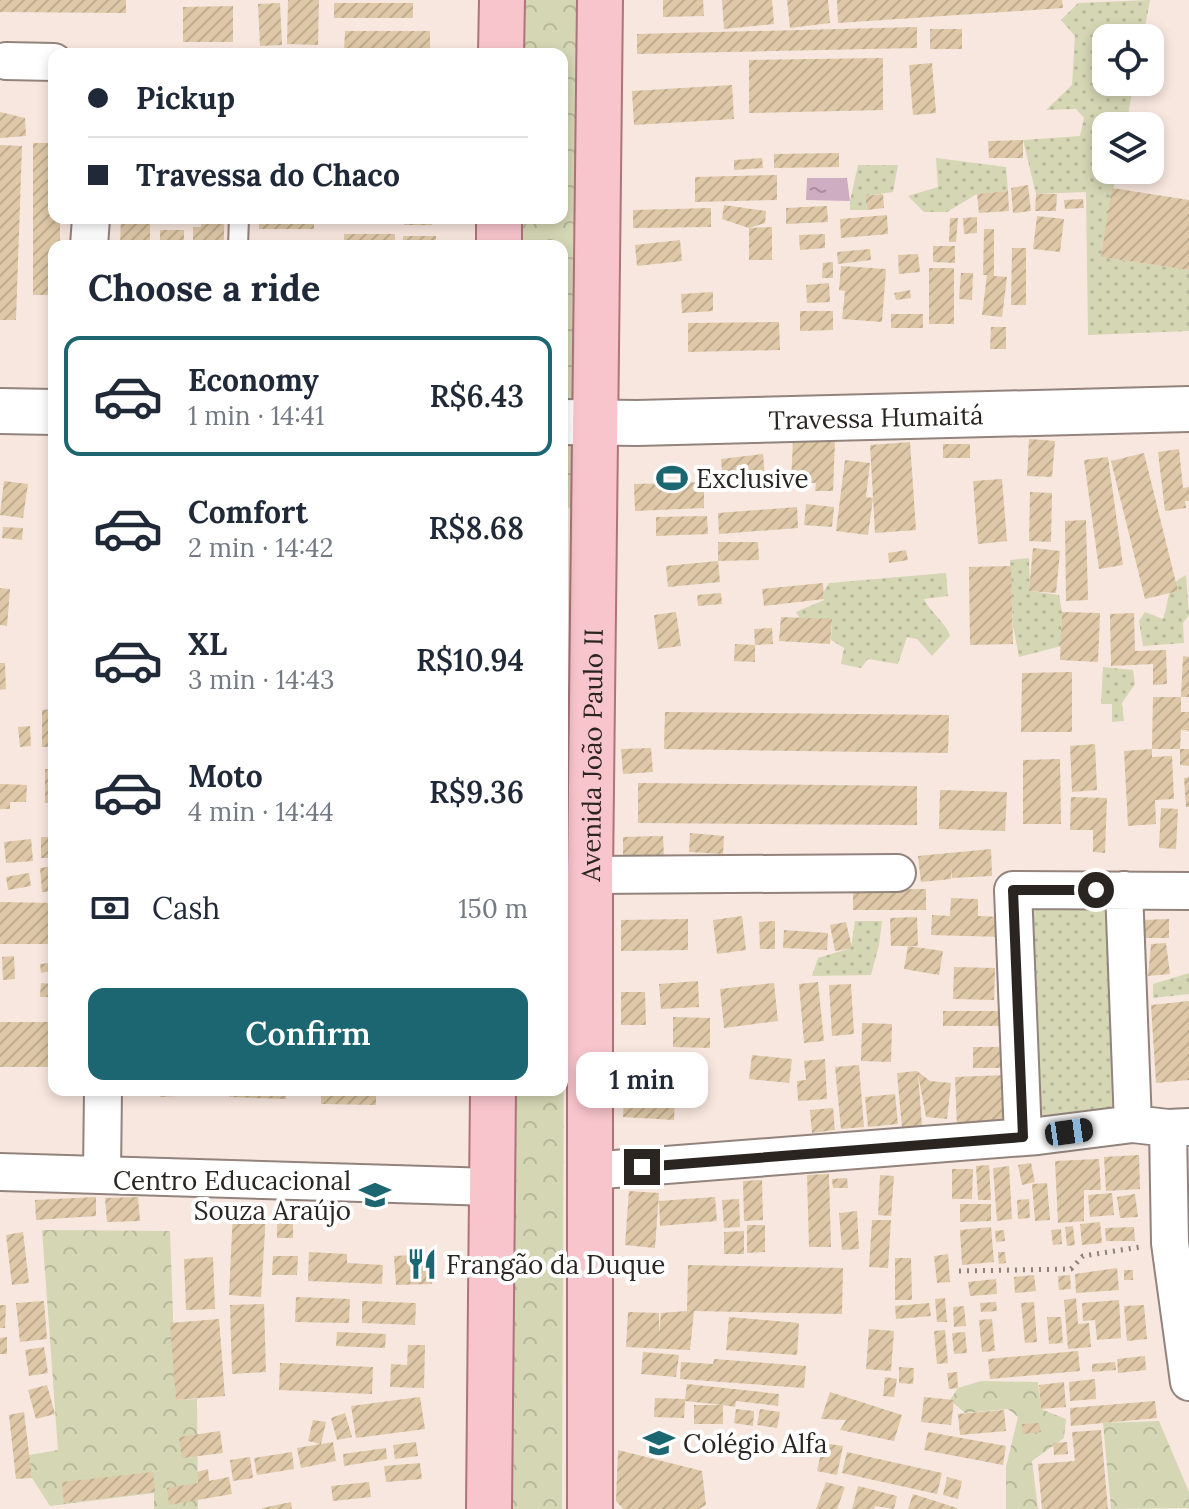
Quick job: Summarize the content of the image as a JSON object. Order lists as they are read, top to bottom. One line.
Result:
{"streets":{"main road":["Avenida João Paulo II"],"street":["Travessa Humaitá"]},"crossings":[["Travessa Humaitá","Avenida João Paulo II"]],"places":{"sports":["Exclusive"],"school or university":["Centro Educacional Souza Araújo","Colégio Alfa"],"restaurant":["Frangão da Duque"]},"page":{"banner":["Pickup","Travessa do Chaco"],"heading":"Choose a ride","list":[{"name":"Economy","note":"1 min · 14:41","value":"R$6.43"},{"name":"Comfort","note":"2 min · 14:42","value":"R$8.68"},{"name":"XL","note":"3 min · 14:43","value":"R$10.94"},{"name":"Moto","note":"4 min · 14:44","value":"R$9.36"}],"pay":["Cash","150 m"],"buttons":"Confirm","bubble":"1 min"}}
